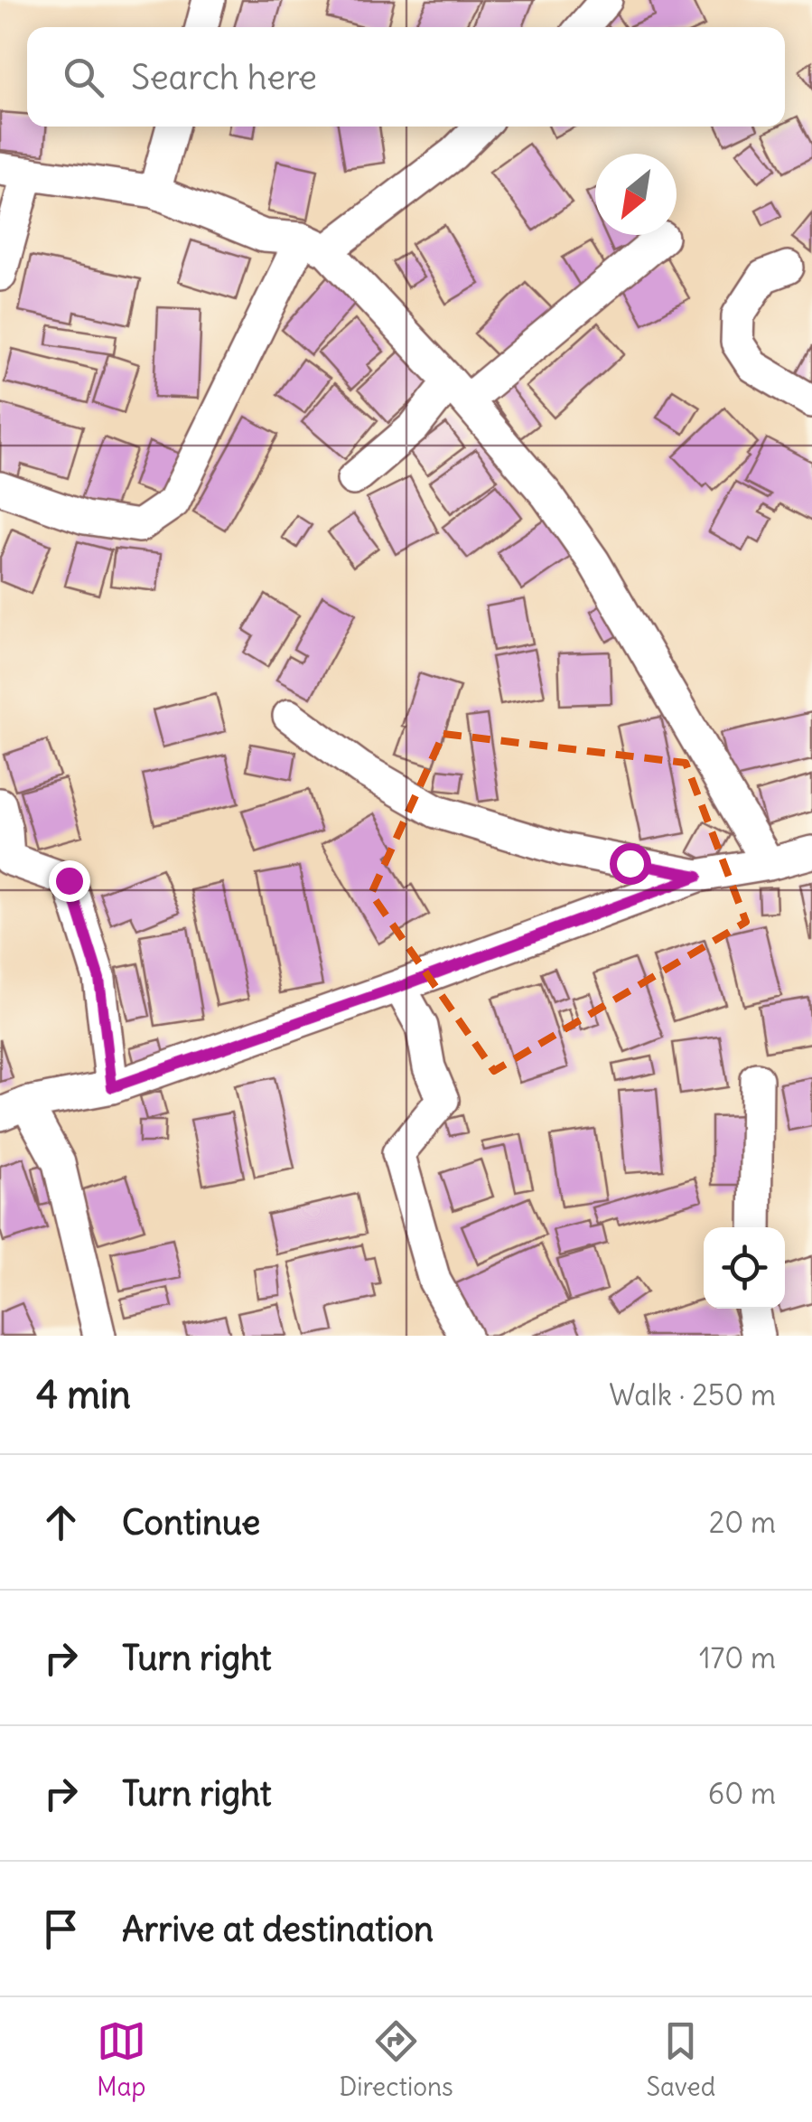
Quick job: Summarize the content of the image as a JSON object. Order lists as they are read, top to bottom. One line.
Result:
{"north":"bottom left","page":{"search":"Search here","heading":["4 min","Walk · 250 m"],"list":[["Continue","20 m"],["Turn right","170 m"],["Turn right","60 m"],"Arrive at destination"],"nav":["Map","Directions","Saved"]}}
